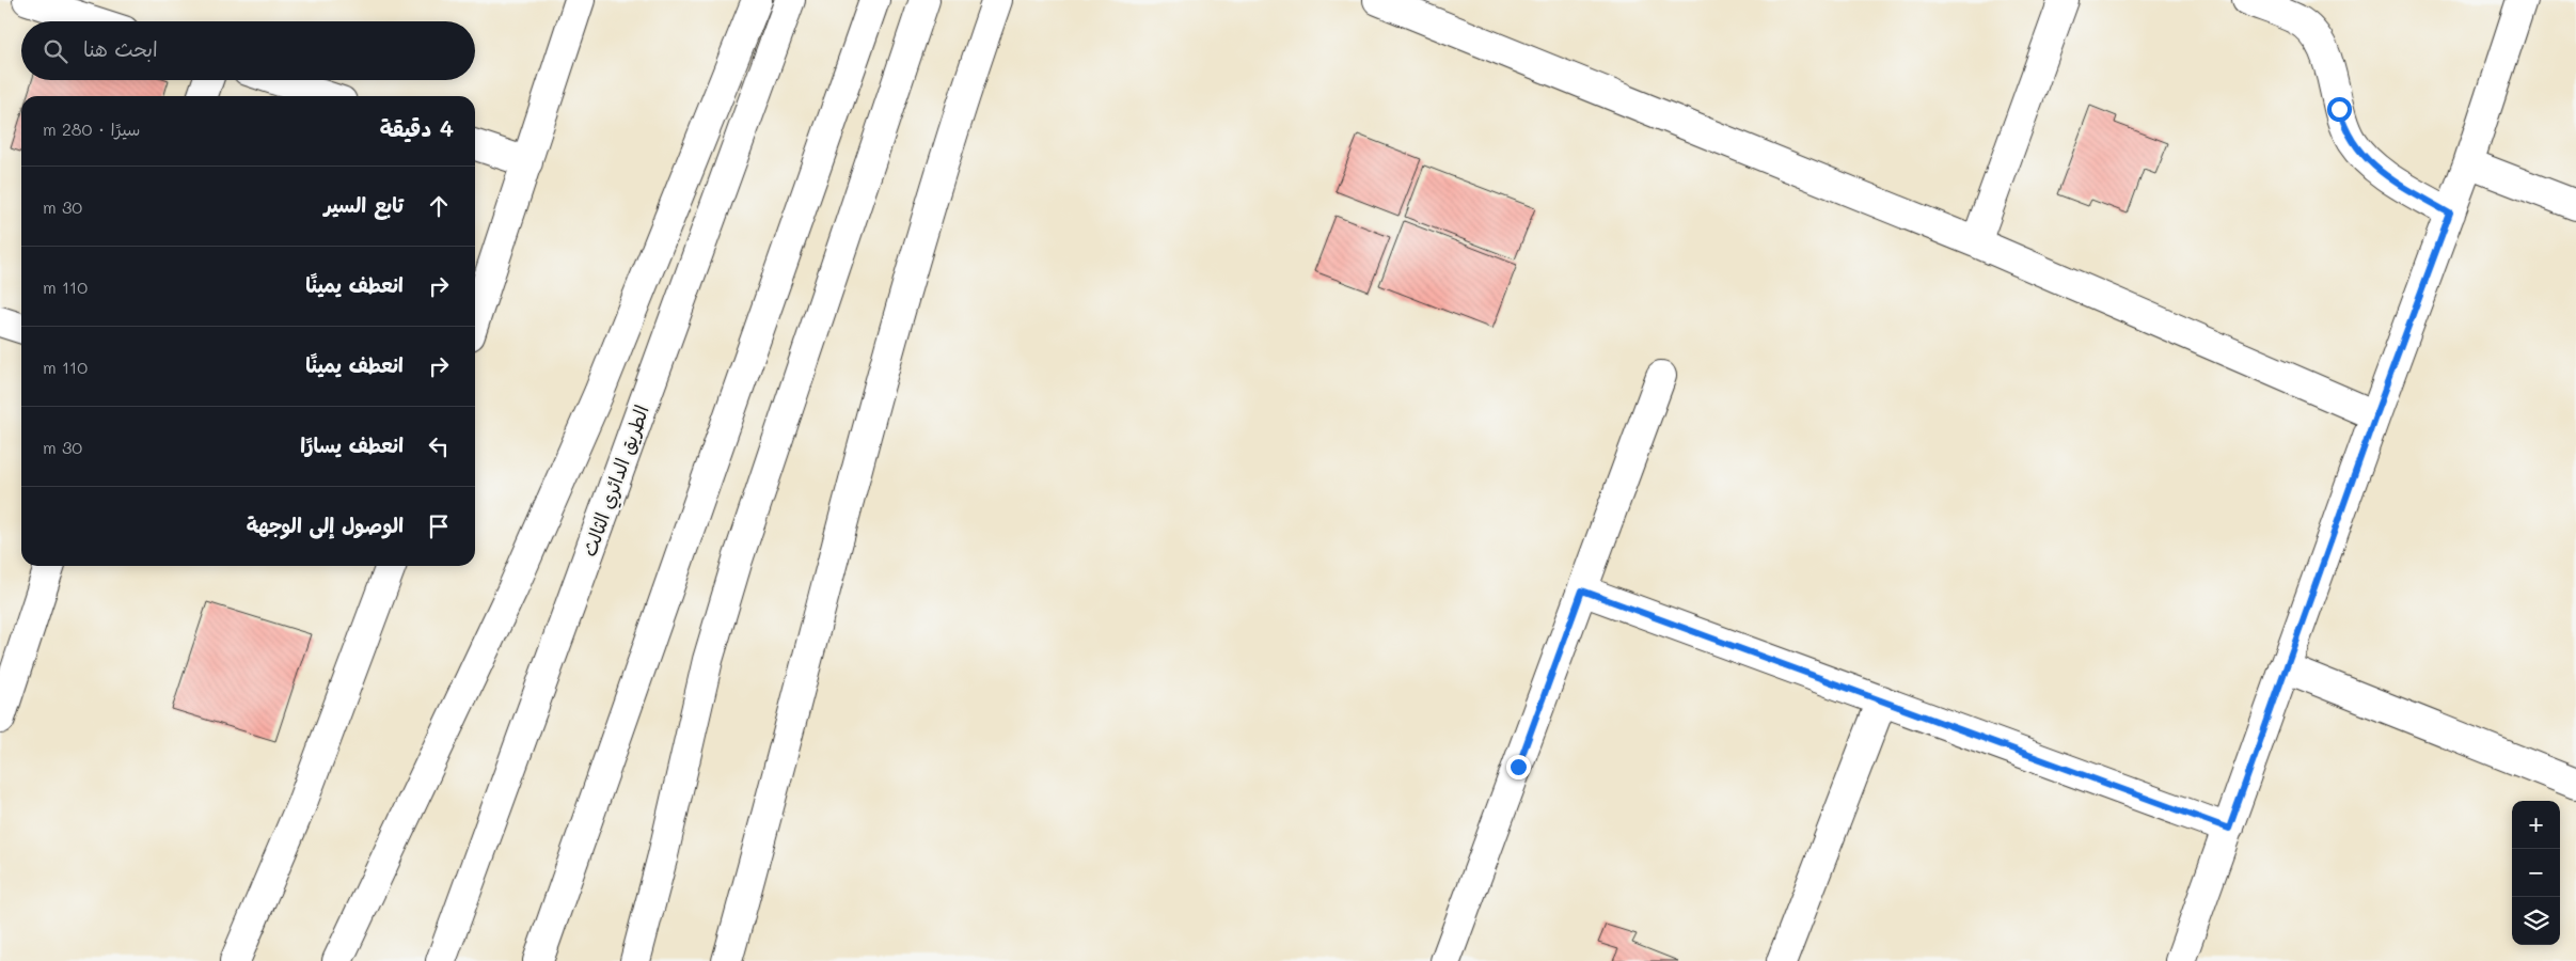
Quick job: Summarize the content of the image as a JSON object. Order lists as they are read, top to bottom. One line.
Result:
{"streets":{"main road":["الطريق الدائري الثالث"]},"page":{"search":"ابحث هنا","heading":["4 دقيقة","سيرًا · 280 m"],"list":[["تابع السير","30 m"],["انعطف يمينًا","110 m"],["انعطف يمينًا","110 m"],["انعطف يسارًا","30 m"],"الوصول إلى الوجهة"],"map_buttons":["+","−"]}}
